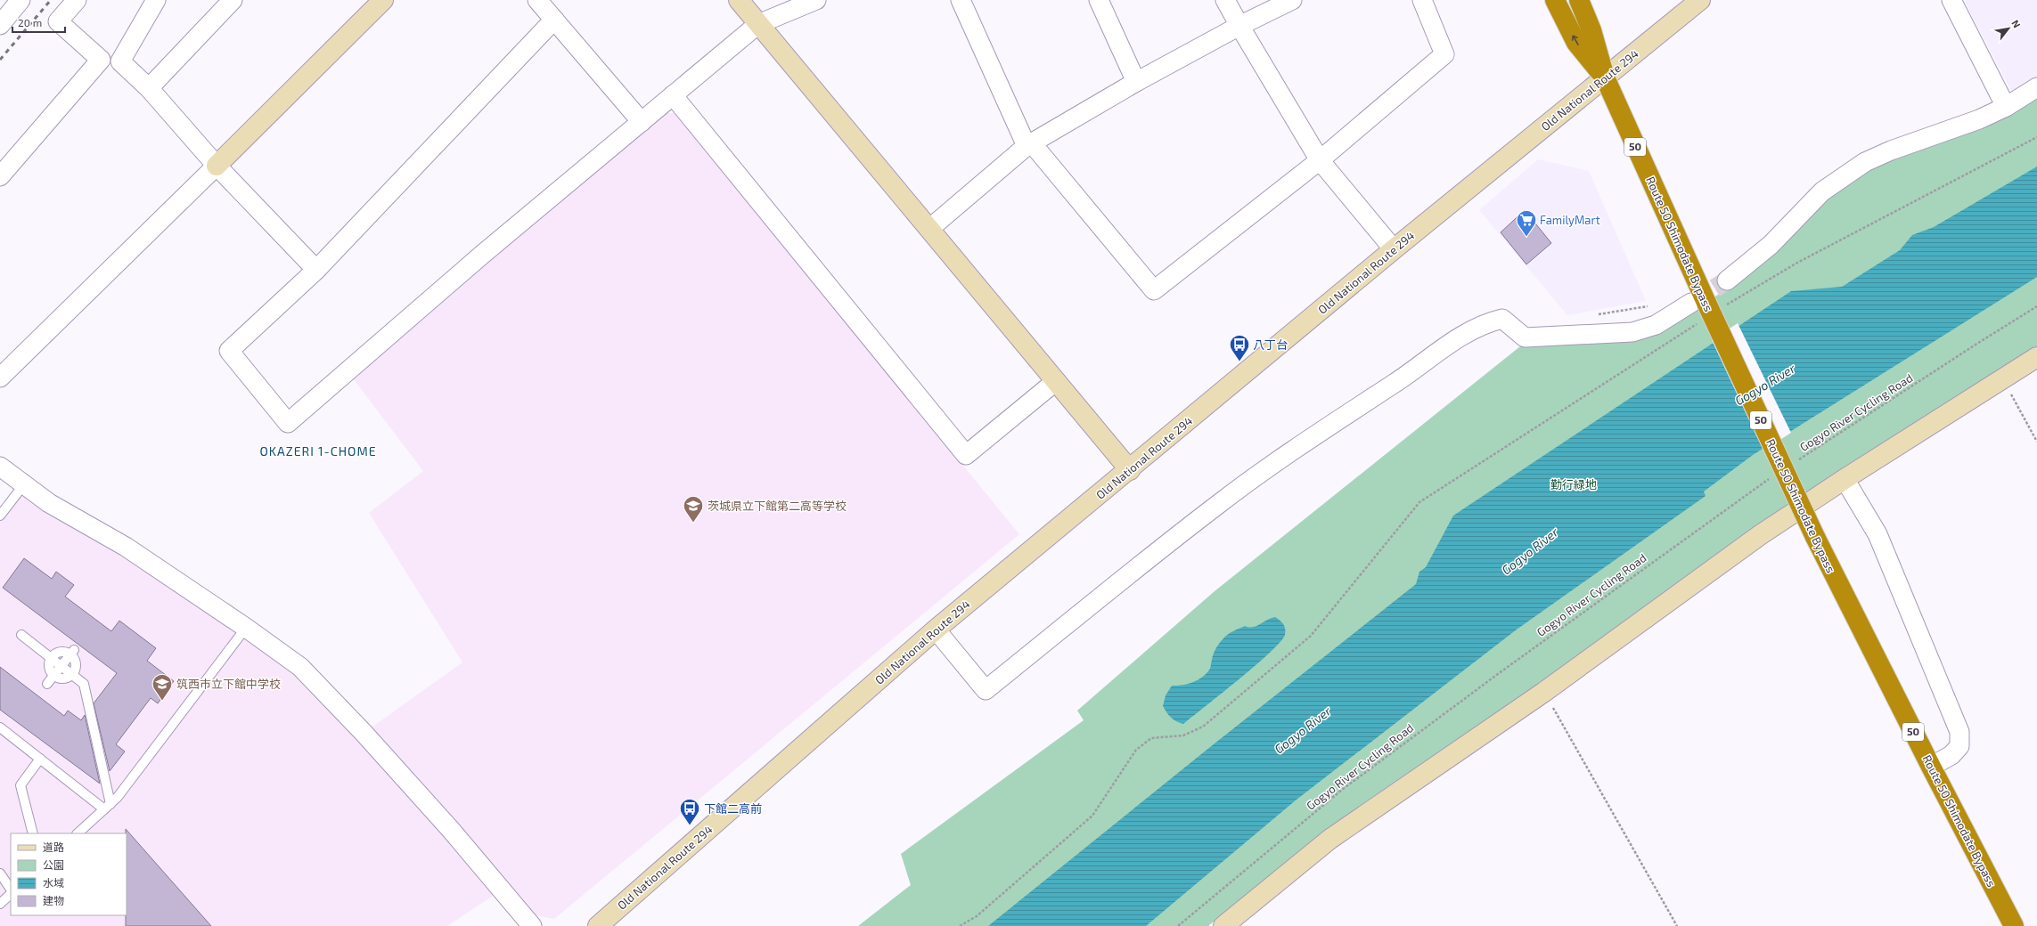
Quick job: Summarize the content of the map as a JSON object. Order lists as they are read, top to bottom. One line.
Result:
{"streets":{"highway":["50","Route 50 Shimodate Bypass"],"street":["Old National Route 294"],"path":["Gogyo River Cycling Road"]},"crossings":[["Old National Route 294","Route 50 Shimodate Bypass"]],"districts":["OKAZERI 1-CHOME"],"water":["Gogyo River"],"parks":["勤行緑地"],"places":{"supermarket":["FamilyMart"],"bus stop":["八丁台","下館二高前"],"school or university":["茨城県立下館第二高等学校","筑西市立下館中学校"]},"legend":["道路","公園","水域","建物"],"scale_bar":"20 m","north":"top right"}
